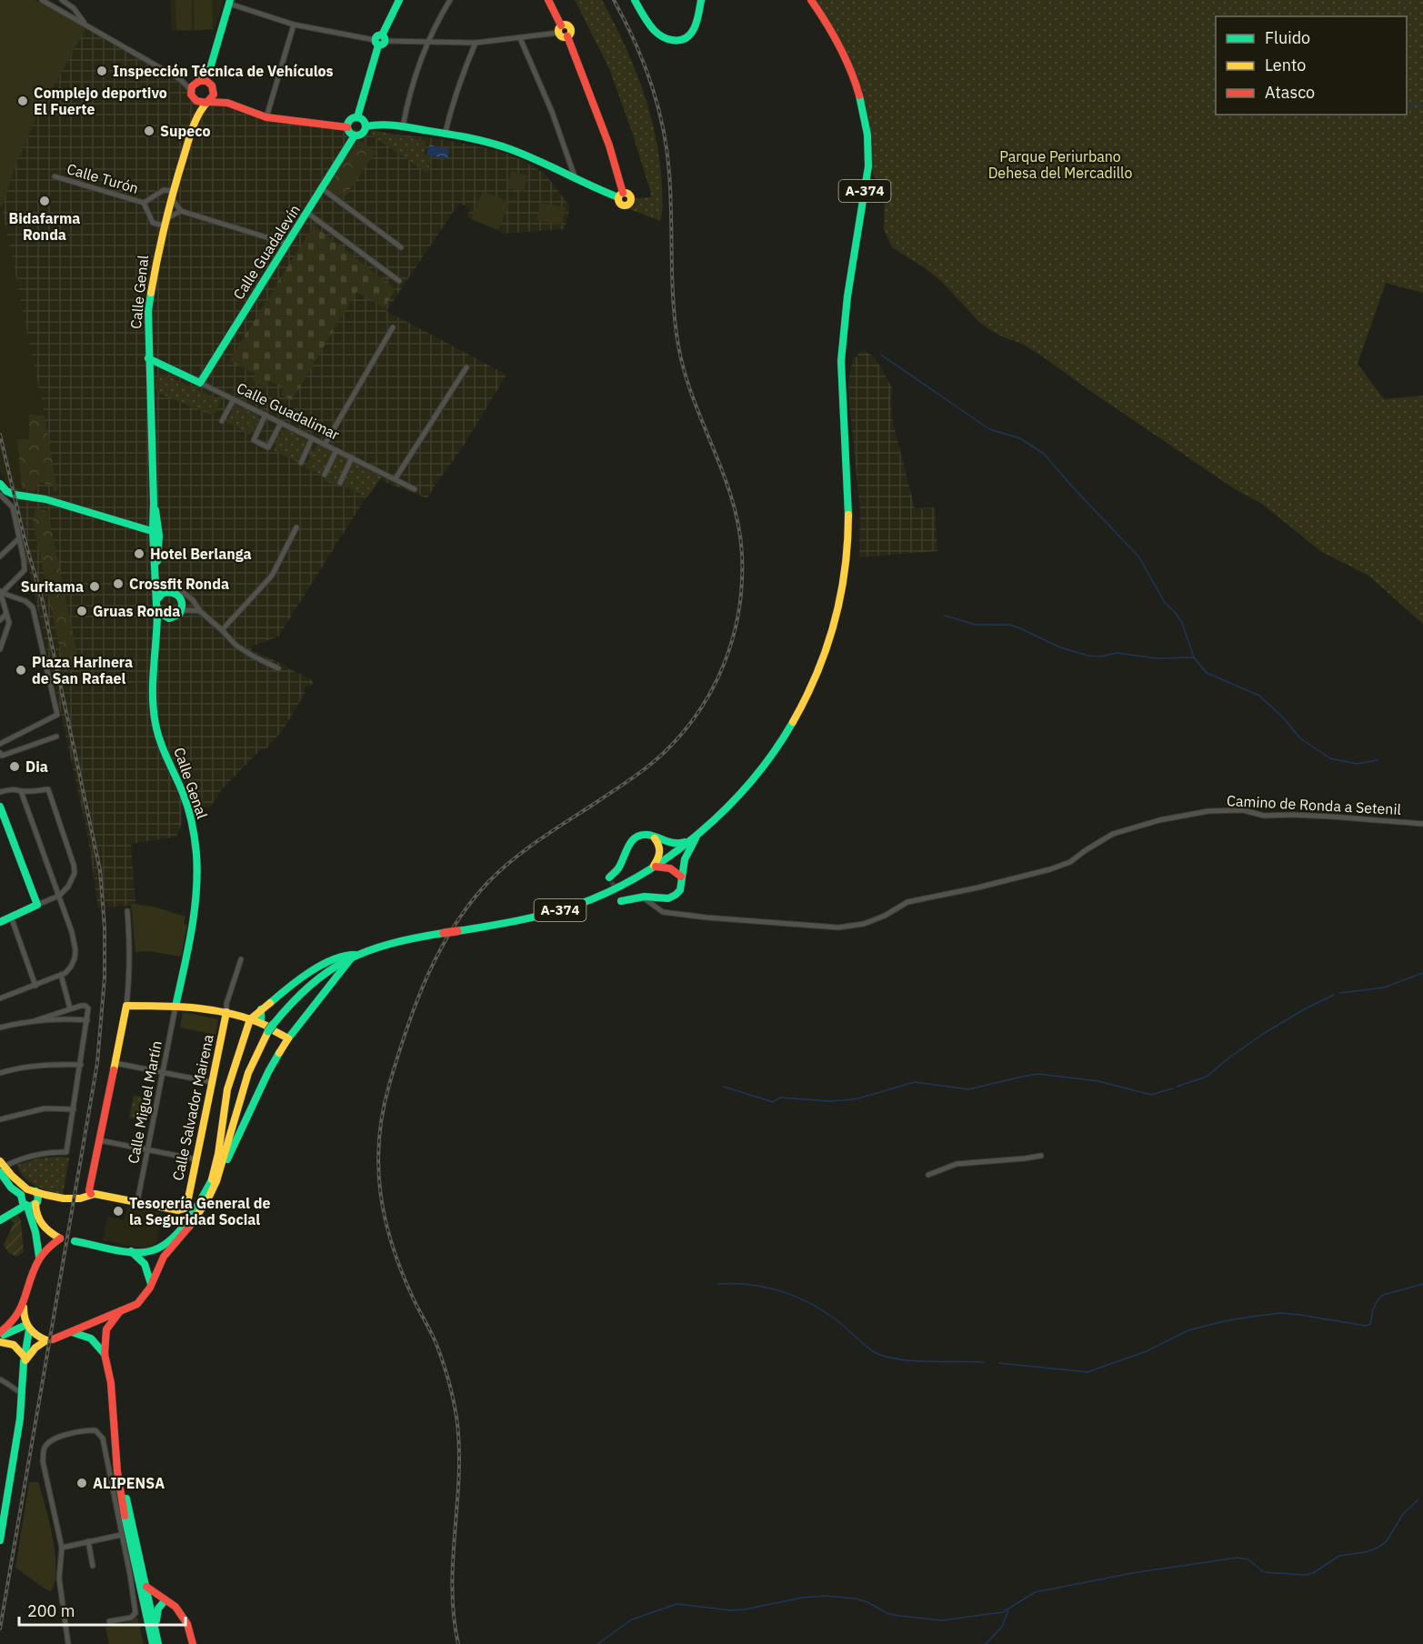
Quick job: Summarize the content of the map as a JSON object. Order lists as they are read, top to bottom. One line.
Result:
{"streets":{"main road":["A-374","Calle Guadalevín","Calle Genal","Calle Guadalimar","Calle Salvador Mairena"],"street":["Calle Turón","Camino de Ronda a Setenil","Calle Miguel Martín"]},"crossings":[["Calle Turón","Calle Genal"],["Calle Guadalevín","Calle Guadalimar"],["Calle Genal","Calle Guadalimar"],["Calle Genal","Calle Miguel Martín"],["Calle Miguel Martín","Calle Salvador Mairena"]],"parks":["Parque Periurbano Dehesa del Mercadillo"],"places":["Inspección Técnica de Vehículos","Complejo deportivo El Fuerte","Supeco","Bidafarma Ronda","Hotel Berlanga","Crossfit Ronda","Suritama","Gruas Ronda","Plaza Harinera de San Rafael","Dia","Tesorería General de la Seguridad Social","ALIPENSA"],"legend":["Fluido","Lento","Atasco"],"scale_bar":"200 m"}
